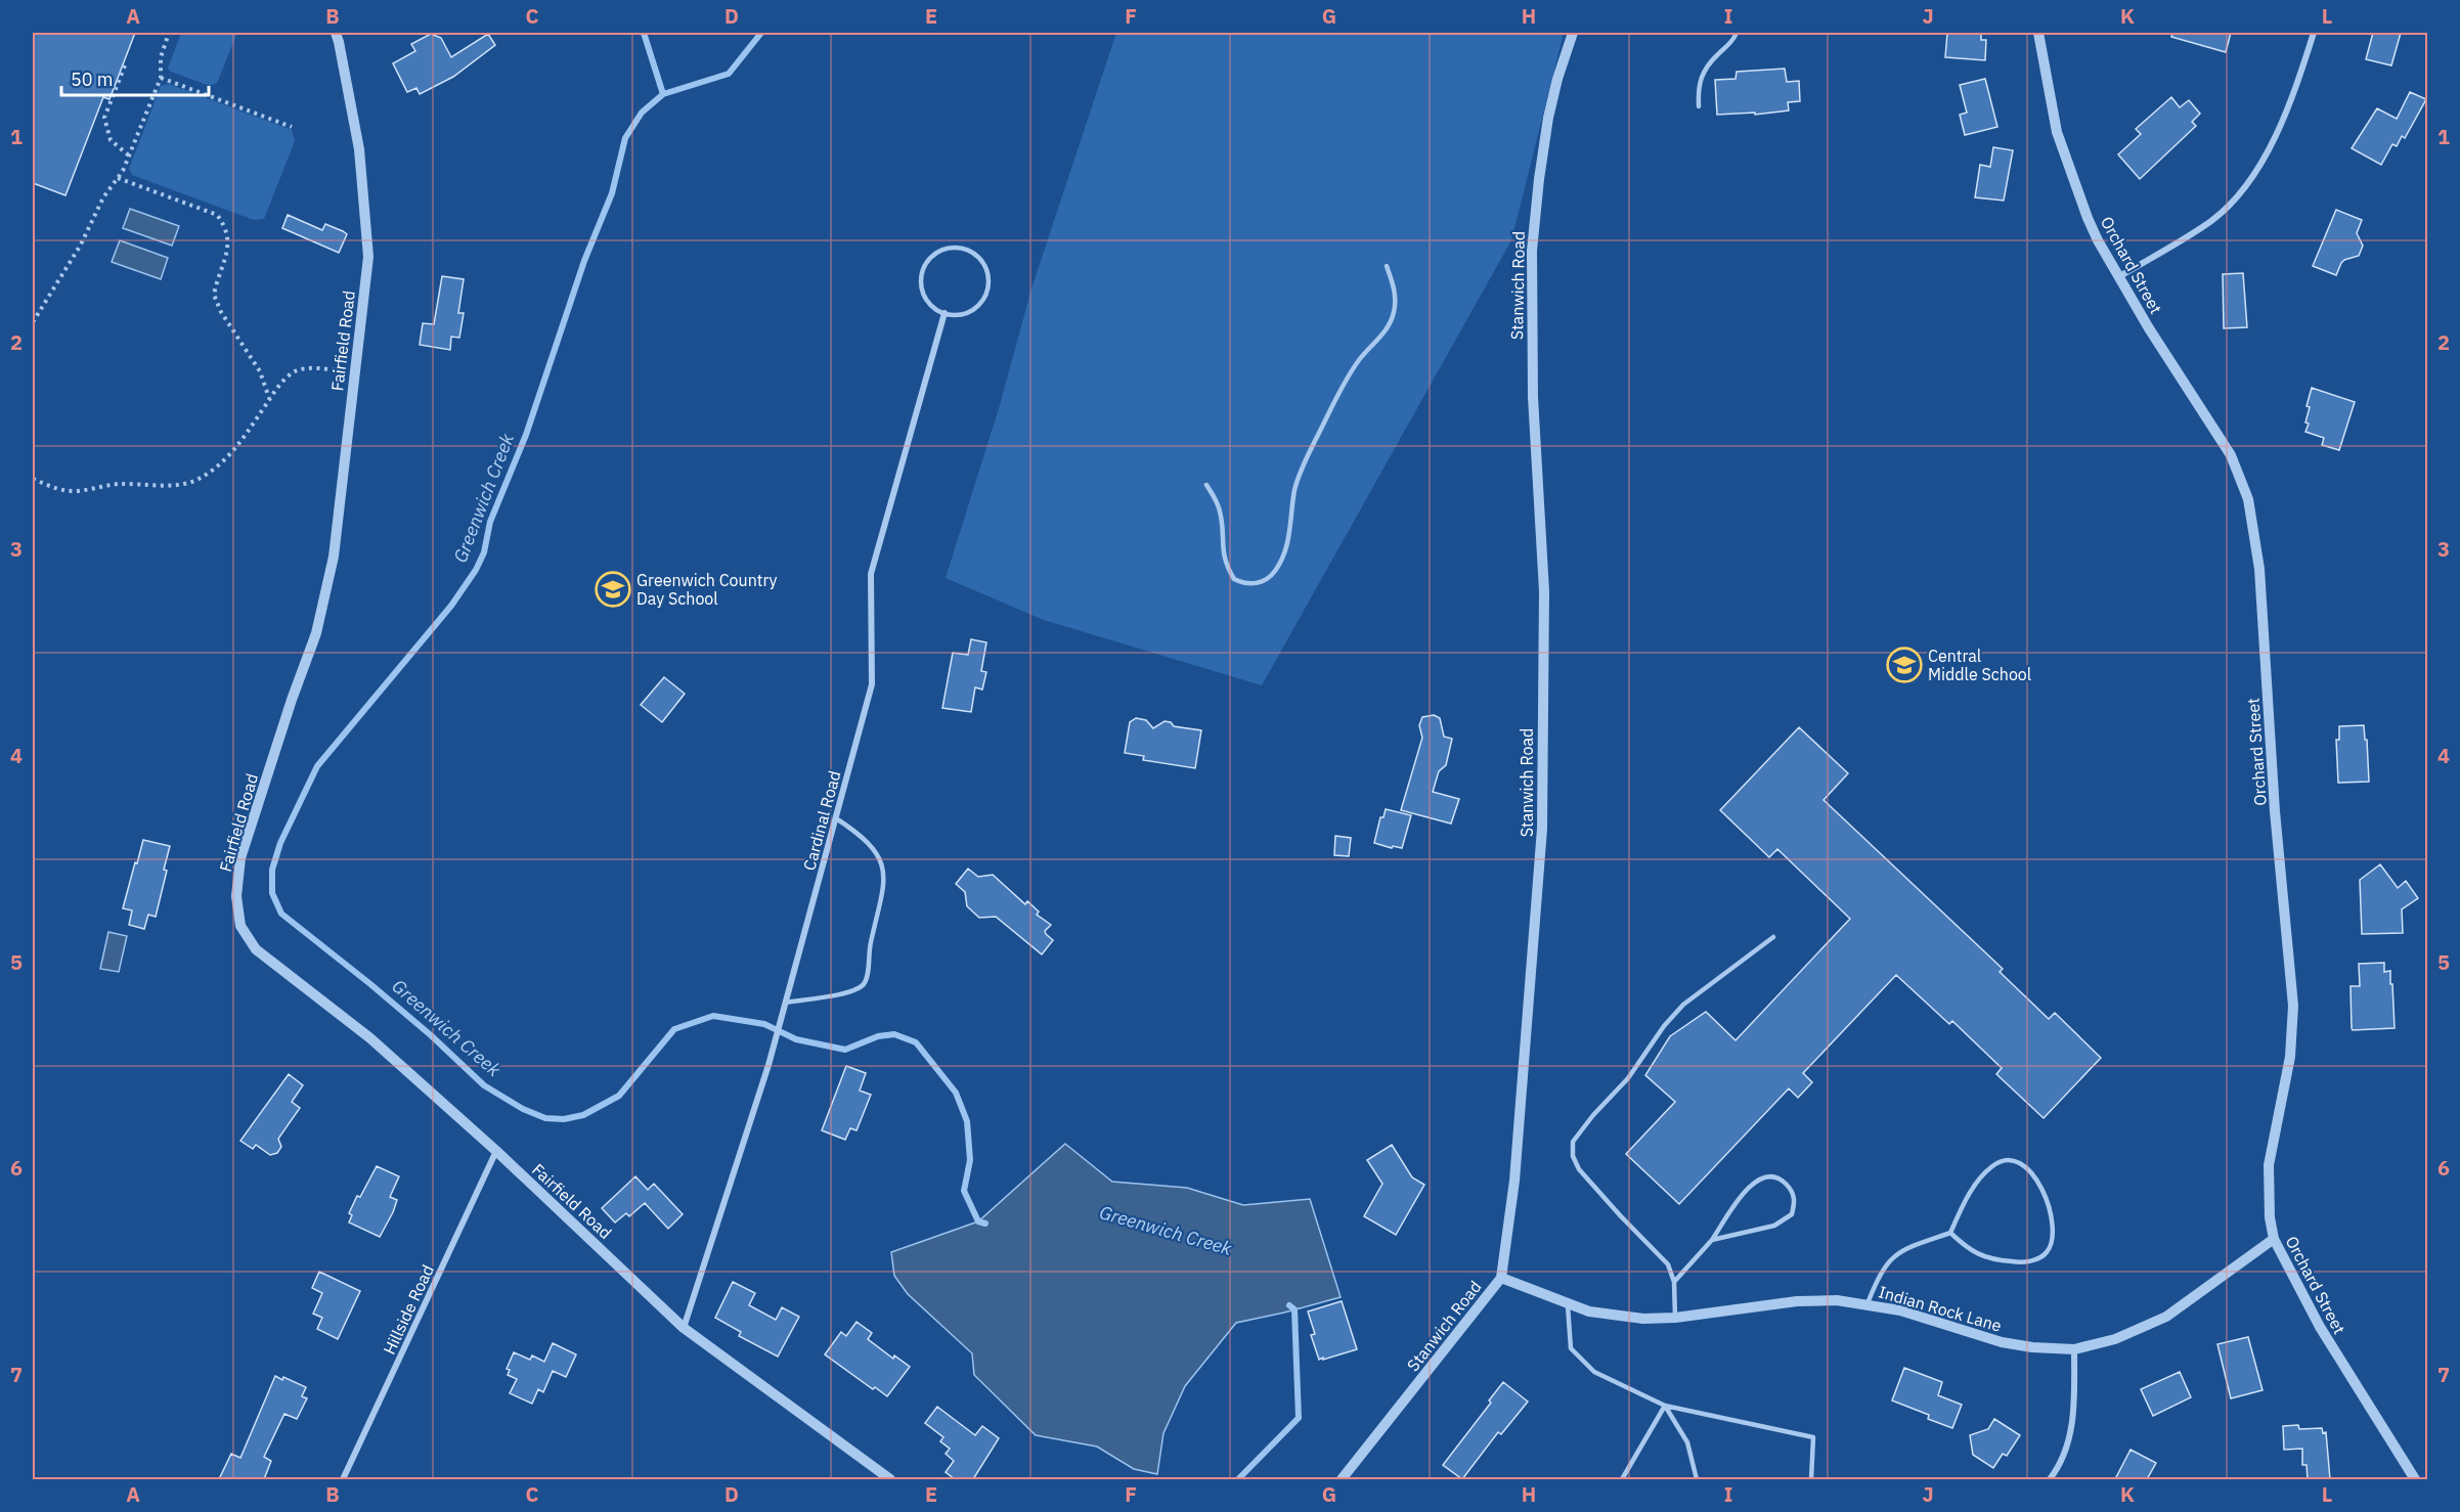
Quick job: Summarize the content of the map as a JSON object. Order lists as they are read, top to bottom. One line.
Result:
{"streets":{"street":["Orchard Street","Stanwich Road","Fairfield Road","Cardinal Road","Indian Rock Lane","Hillside Road"]},"crossings":[["Orchard Street","Indian Rock Lane"],["Stanwich Road","Indian Rock Lane"],["Fairfield Road","Cardinal Road"],["Fairfield Road","Hillside Road"]],"water":["Greenwich Creek"],"places":{"school or university":["Greenwich Country Day School","Central Middle School"]},"scale_bar":"50 m","grid":{"columns":["A","B","C","D","E","F","G","H","I","J","K","L"],"rows":["1","2","3","4","5","6","7"]}}
